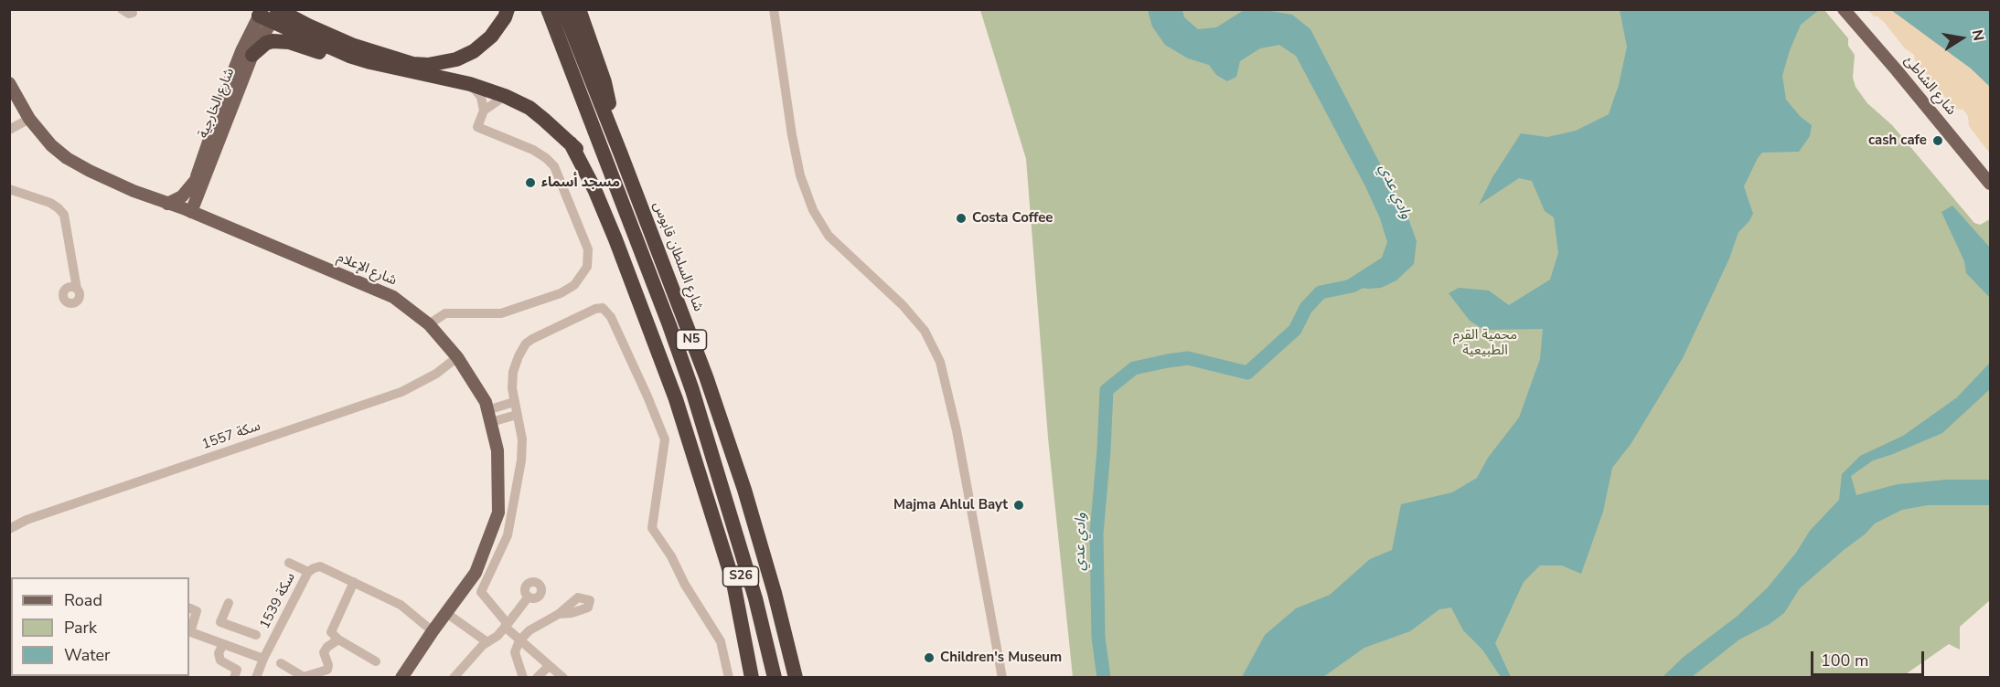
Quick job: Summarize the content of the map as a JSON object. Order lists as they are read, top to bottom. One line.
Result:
{"streets":{"highway":["شارع السلطان قابوس","N5","S26"],"main road":["شارع الشاطئ","شارع الخارجية","شارع الإعلام"],"street":["سكة 1557","سكة 1539"]},"crossings":[["شارع الخارجية","شارع الإعلام"],["شارع الإعلام","سكة 1557"],["شارع الإعلام","سكة 1539"],["N5","S26"]],"water":["وادي عدي"],"parks":["محمية القرم الطبيعية"],"places":["cash cafe","مسجد أسماء","Costa Coffee","Majma Ahlul Bayt","Children's Museum"],"legend":["Road","Park","Water"],"scale_bar":"100 m","north":"right"}
